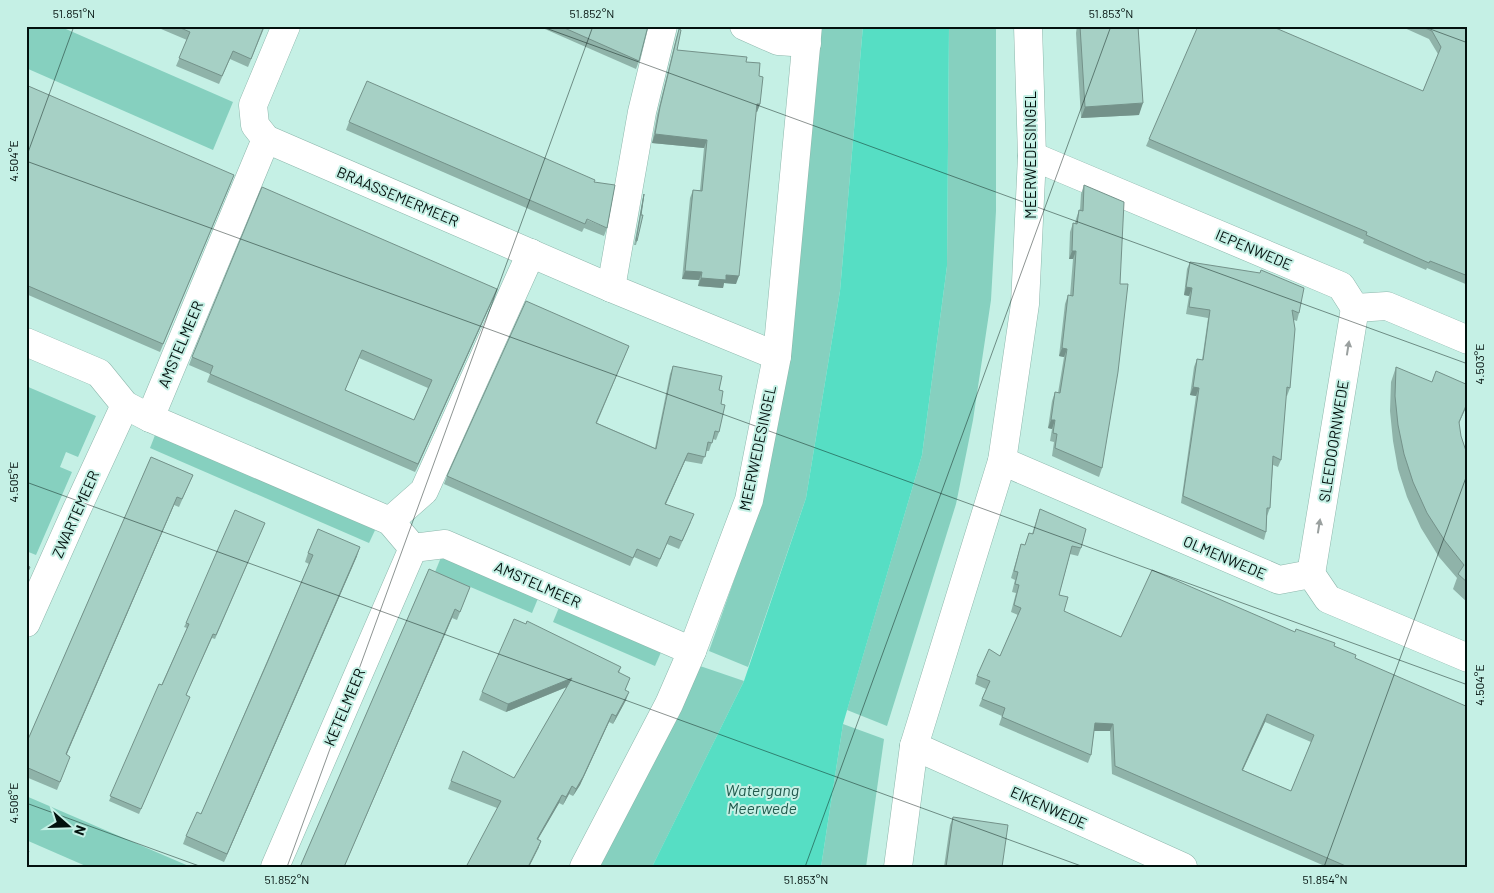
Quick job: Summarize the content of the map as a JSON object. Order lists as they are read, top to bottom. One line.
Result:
{"streets":{"street":["MEERWEDESINGEL","BRAASSEMERMEER","IEPENWEDE","AMSTELMEER","SLEEDOORNWEDE","ZWARTEMEER","OLMENWEDE","KETELMEER","EIKENWEDE"]},"crossings":[["MEERWEDESINGEL","BRAASSEMERMEER"],["MEERWEDESINGEL","IEPENWEDE"],["MEERWEDESINGEL","AMSTELMEER"],["MEERWEDESINGEL","OLMENWEDE"],["MEERWEDESINGEL","EIKENWEDE"],["BRAASSEMERMEER","AMSTELMEER"],["IEPENWEDE","SLEEDOORNWEDE"],["AMSTELMEER","KETELMEER"],["SLEEDOORNWEDE","OLMENWEDE"]],"one_way":["SLEEDOORNWEDE"],"water":["Watergang Meerwede"],"north":"right","coordinates":["51.851°N","51.852°N","51.853°N","4.504°E","4.503°E","4.505°E","4.506°E","51.854°N"]}
